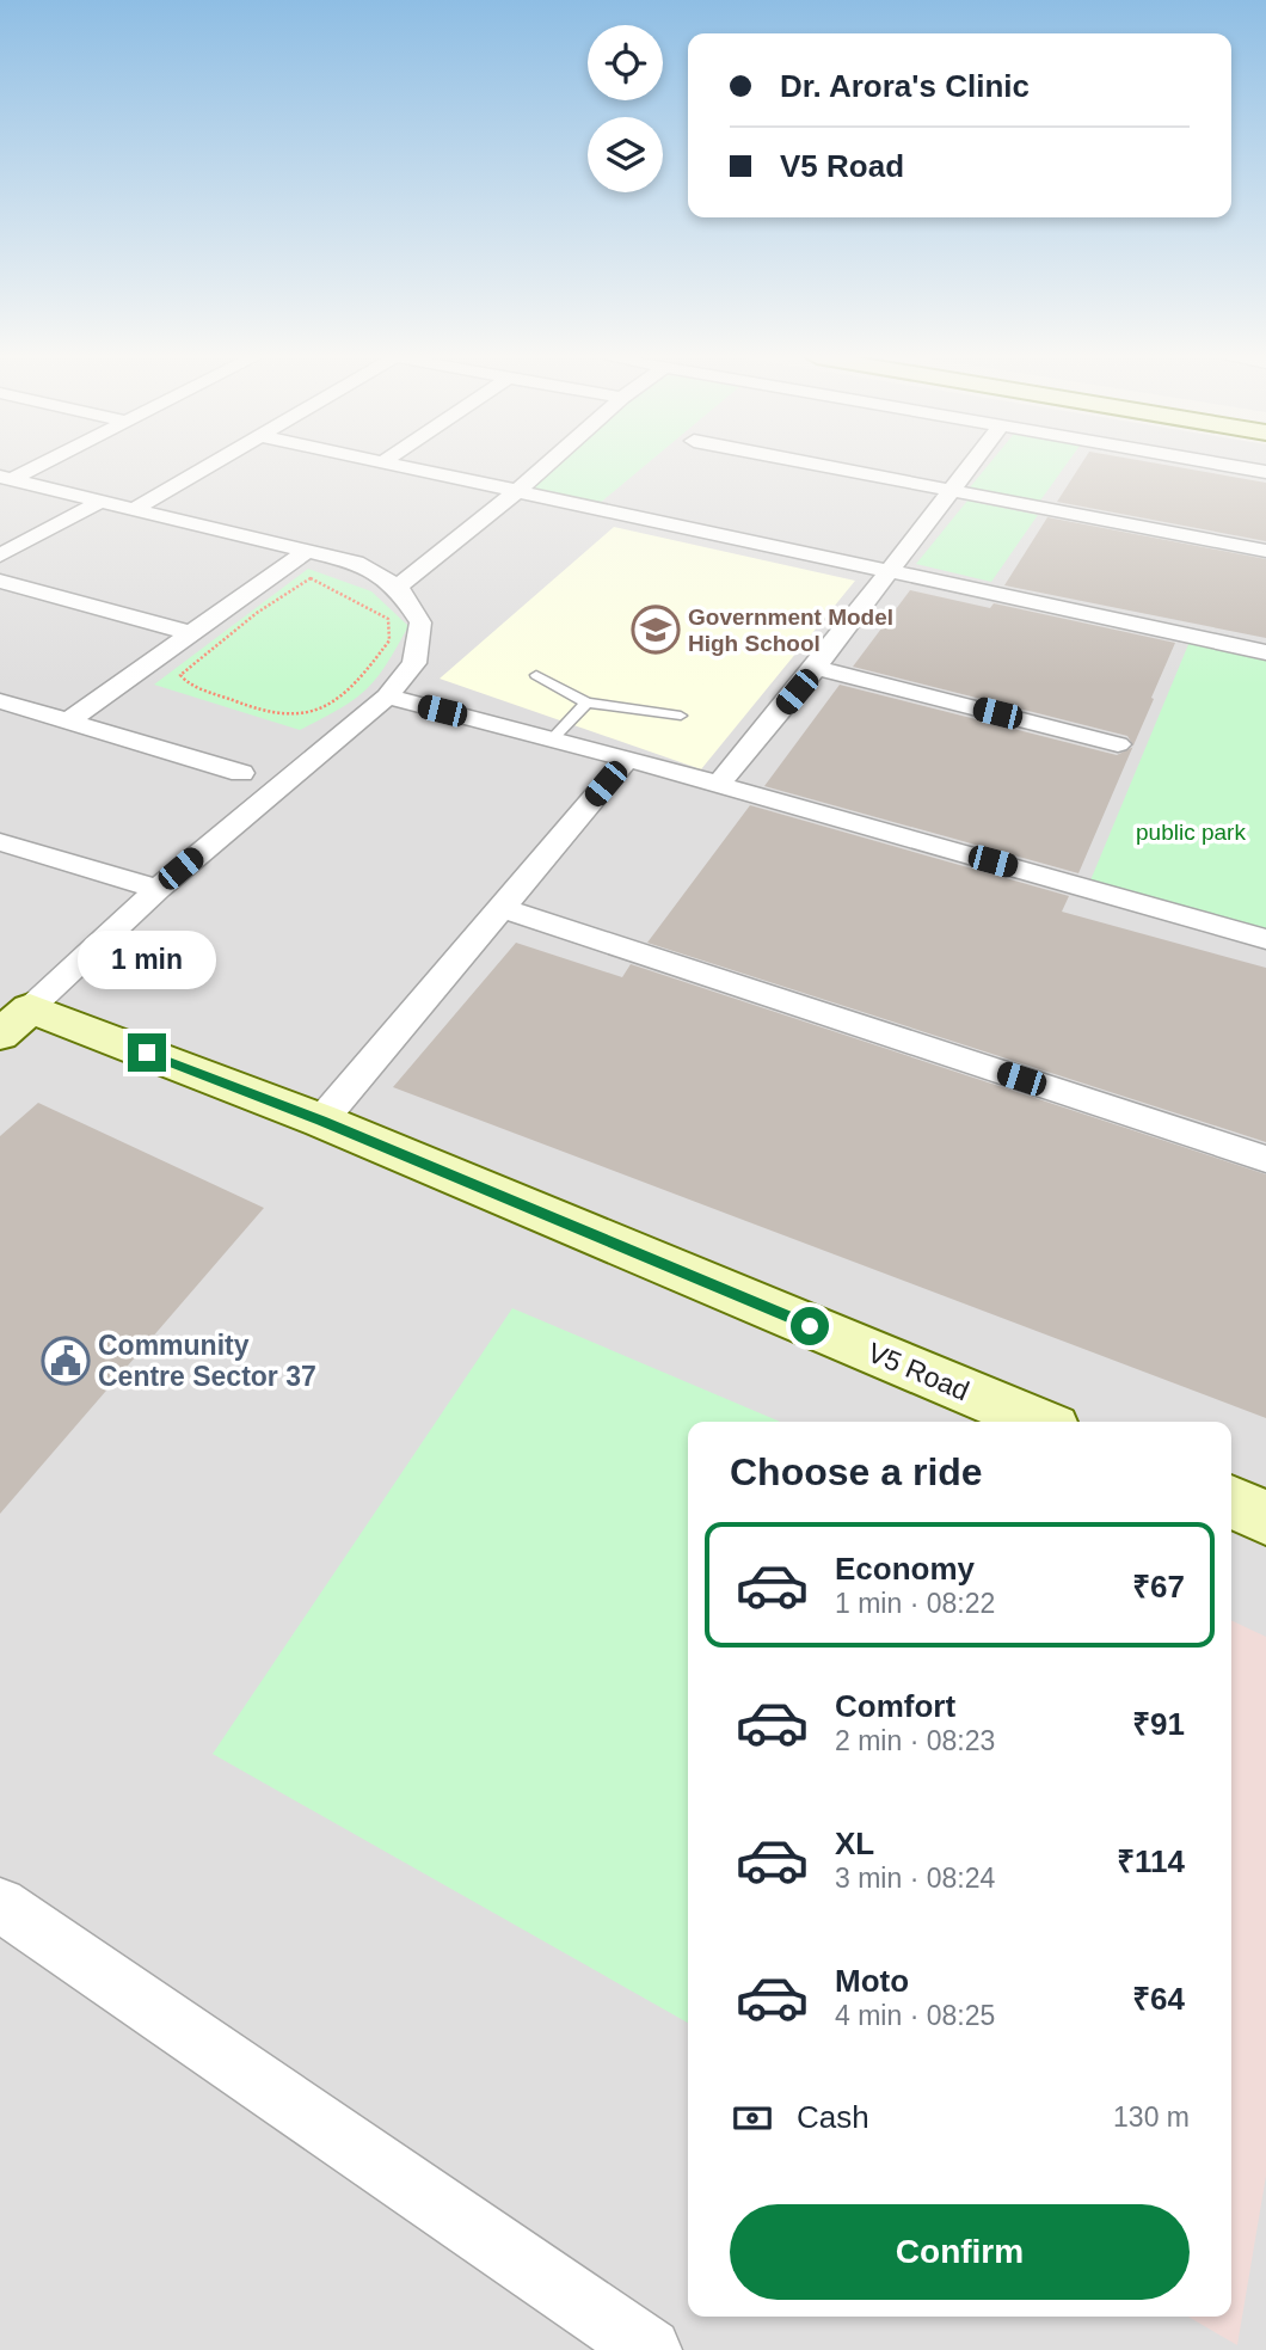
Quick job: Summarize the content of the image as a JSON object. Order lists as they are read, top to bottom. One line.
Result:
{"streets":{"main road":["V5 Road"]},"parks":["public park"],"places":{"school or university":["Government Model High School"],"public building":["Community Centre Sector 37"]},"page":{"banner":["Dr. Arora's Clinic","V5 Road"],"bubble":"1 min","heading":"Choose a ride","list":[{"name":"Economy","note":"1 min · 08:22","value":"₹67"},{"name":"Comfort","note":"2 min · 08:23","value":"₹91"},{"name":"XL","note":"3 min · 08:24","value":"₹114"},{"name":"Moto","note":"4 min · 08:25","value":"₹64"}],"pay":["Cash","130 m"],"buttons":"Confirm"}}
